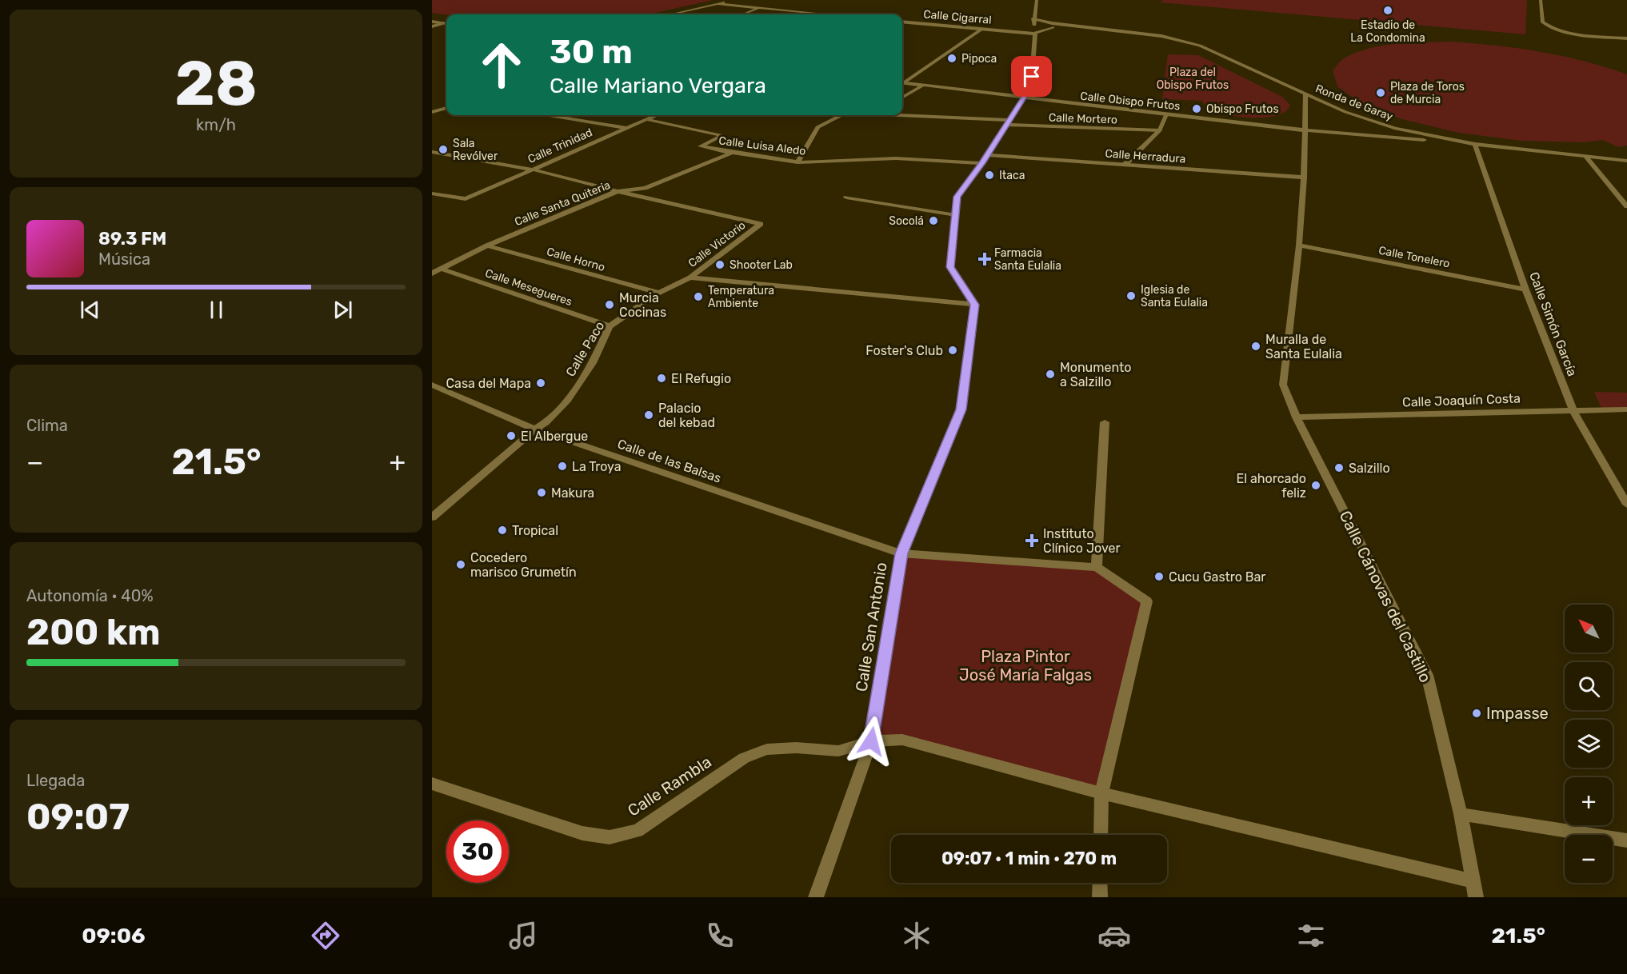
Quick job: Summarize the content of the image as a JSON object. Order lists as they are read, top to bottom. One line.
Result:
{"streets":{"street":["Calle Cigarral","Calle Obispo Frutos","Ronda de Garay","Calle Mortero","Calle Trinidad","Calle Luisa Aledo","Calle Herradura","Calle Santa Quiteria","Calle Victorio","Calle Tonelero","Calle Horno","Calle Mesegueres","Calle Simón García","Calle Paco","Calle Joaquín Costa","Calle de las Balsas","Calle Cánovas del Castillo","Calle San Antonio","Calle Rambla"]},"crossings":[["Calle Obispo Frutos","Ronda de Garay"],["Calle Obispo Frutos","Calle Simón García"],["Calle Obispo Frutos","Calle Cánovas del Castillo"],["Ronda de Garay","Calle Simón García"],["Ronda de Garay","Calle Cánovas del Castillo"],["Calle Mortero","Calle Luisa Aledo"],["Calle Trinidad","Calle Luisa Aledo"],["Calle Trinidad","Calle Victorio"],["Calle Luisa Aledo","Calle Santa Quiteria"],["Calle Herradura","Calle Cánovas del Castillo"],["Calle Santa Quiteria","Calle Victorio"],["Calle Santa Quiteria","Calle Horno"],["Calle Santa Quiteria","Calle Mesegueres"],["Calle Victorio","Calle Paco"],["Calle Victorio","Calle San Antonio"],["Calle Tonelero","Calle Simón García"],["Calle Tonelero","Calle Cánovas del Castillo"],["Calle Horno","Calle Paco"],["Calle Mesegueres","Calle Paco"],["Calle Simón García","Calle Joaquín Costa"],["Calle Paco","Calle de las Balsas"],["Calle Joaquín Costa","Calle Cánovas del Castillo"],["Calle de las Balsas","Calle San Antonio"],["Calle Cánovas del Castillo","Calle Rambla"],["Calle San Antonio","Calle Rambla"]],"parks":["Plaza del Obispo Frutos","Plaza Pintor José María Falgas"],"places":{"other":["Estadio de La Condomina","Pipoca","Plaza de Toros de Murcia","Obispo Frutos","Sala Revólver","Itaca","Socolá","Shooter Lab","Iglesia de Santa Eulalia","Temperatura Ambiente","Murcia Cocinas","Muralla de Santa Eulalia","Foster's Club","Monumento a Salzillo","El Refugio","Casa del Mapa","Palacio del kebad","El Albergue","La Troya","Salzillo","El ahorcado feliz","Makura","Tropical","Cocedero marisco Grumetín","Cucu Gastro Bar","Impasse"],"health":["Farmacia Santa Eulalia","Instituto Clínico Jover"]},"north":"top left","page":{"tile":[["28","km/h"],"Clima",["Autonomía · 40%","200 km"],["Llegada","09:07"]],"turn":["30 m","Calle Mariano Vergara"],"song":["89.3 FM","Música"],"heat":["−","21.5°","+"],"map_buttons":["+","−"],"limit":"30","trip":"09:07 · 1 min · 270 m","tabs":["09:06","21.5°"]}}
